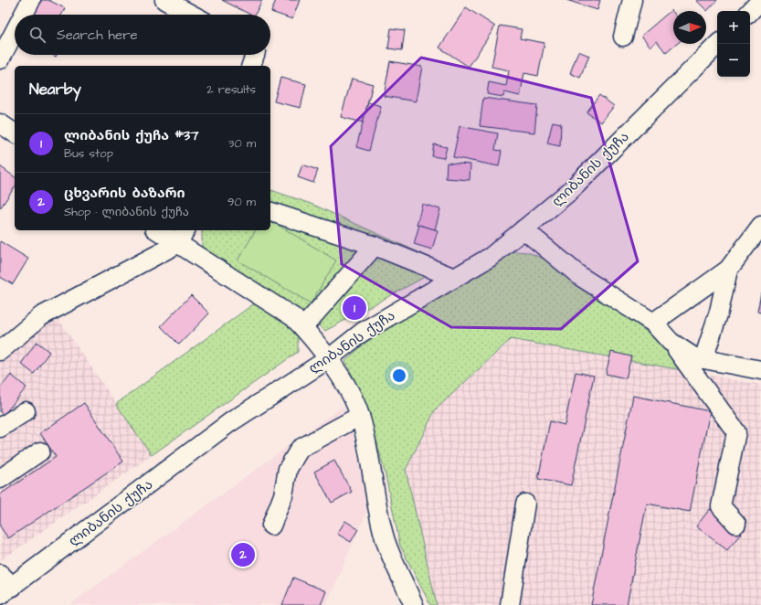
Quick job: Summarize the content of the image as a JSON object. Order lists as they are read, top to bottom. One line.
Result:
{"streets":{"street":["ლიბანის ქუჩა"]},"north":"right","page":{"map_buttons":["+","−"],"search":"Search here","heading":["Nearby","2 results"],"list":[{"mark":"1","name":"ლიბანის ქუჩა #37","note":"Bus stop","value":"30 m"},{"mark":"2","name":"ცხვარის ბაზარი","note":"Shop · ლიბანის ქუჩა","value":"90 m"}],"pins":["1","2"]}}
